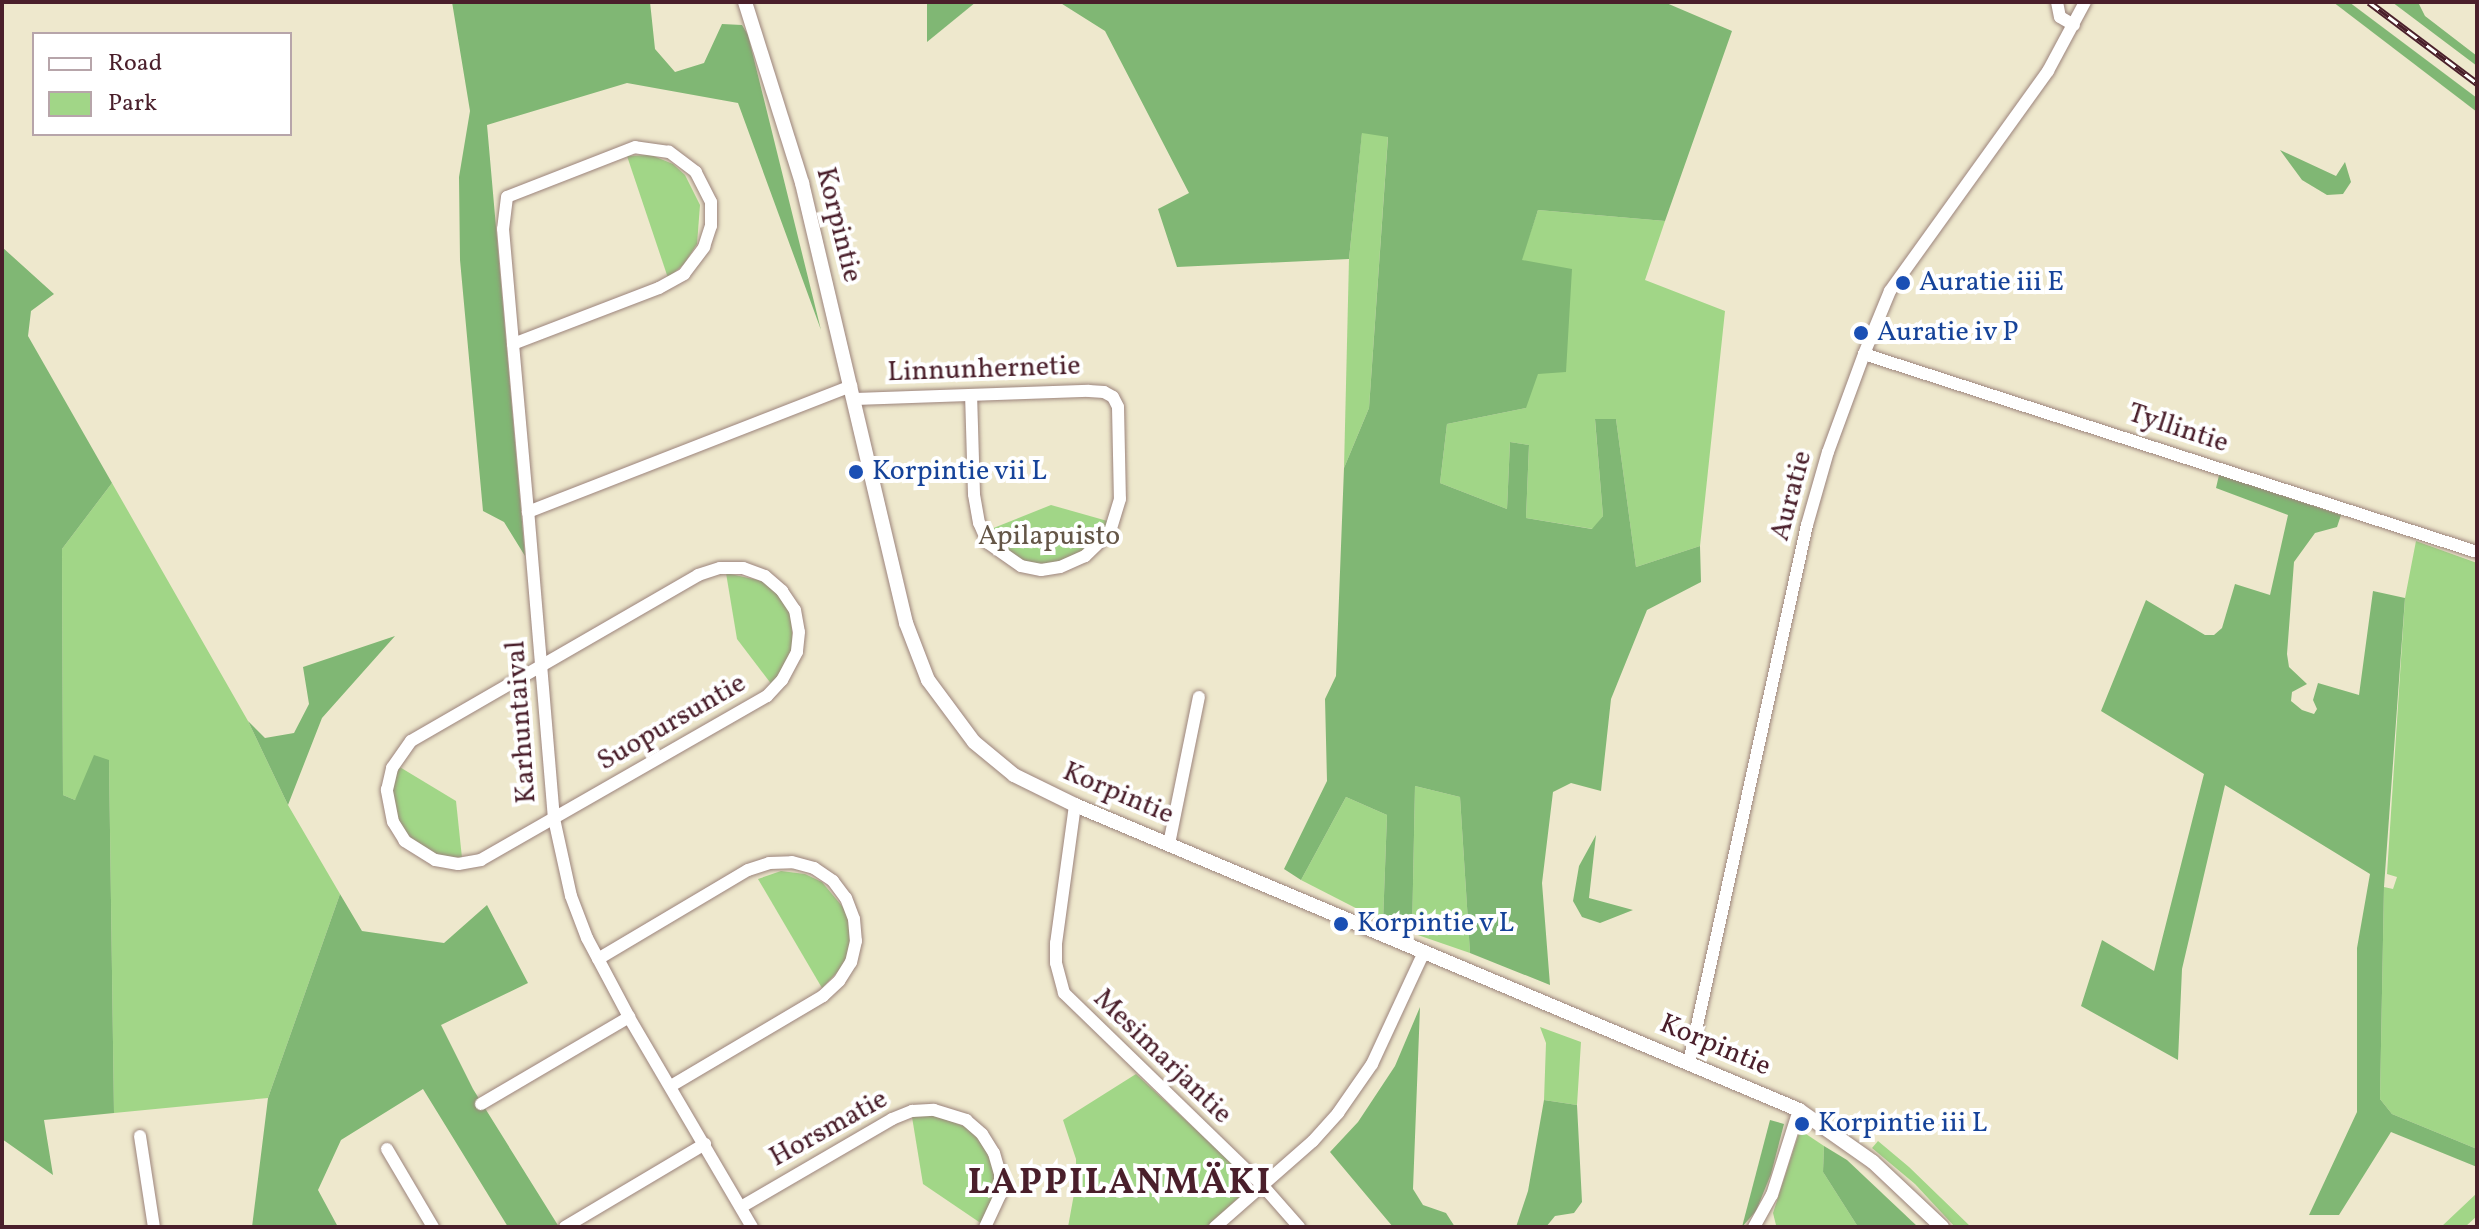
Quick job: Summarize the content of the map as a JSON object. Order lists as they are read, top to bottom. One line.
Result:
{"streets":{"street":["Korpintie","Linnunhernetie","Tyllintie","Auratie","Karhuntaival","Suopursuntie","Mesimarjantie","Horsmatie"]},"crossings":[["Korpintie","Linnunhernetie"],["Korpintie","Auratie"],["Korpintie","Mesimarjantie"],["Tyllintie","Auratie"],["Karhuntaival","Suopursuntie"],["Karhuntaival","Horsmatie"]],"districts":["LAPPILANMÄKI"],"parks":["Apilapuisto"],"places":["Auratie iii E","Auratie iv P","Korpintie vii L","Korpintie v L","Korpintie iii L"],"legend":["Road","Park"]}
